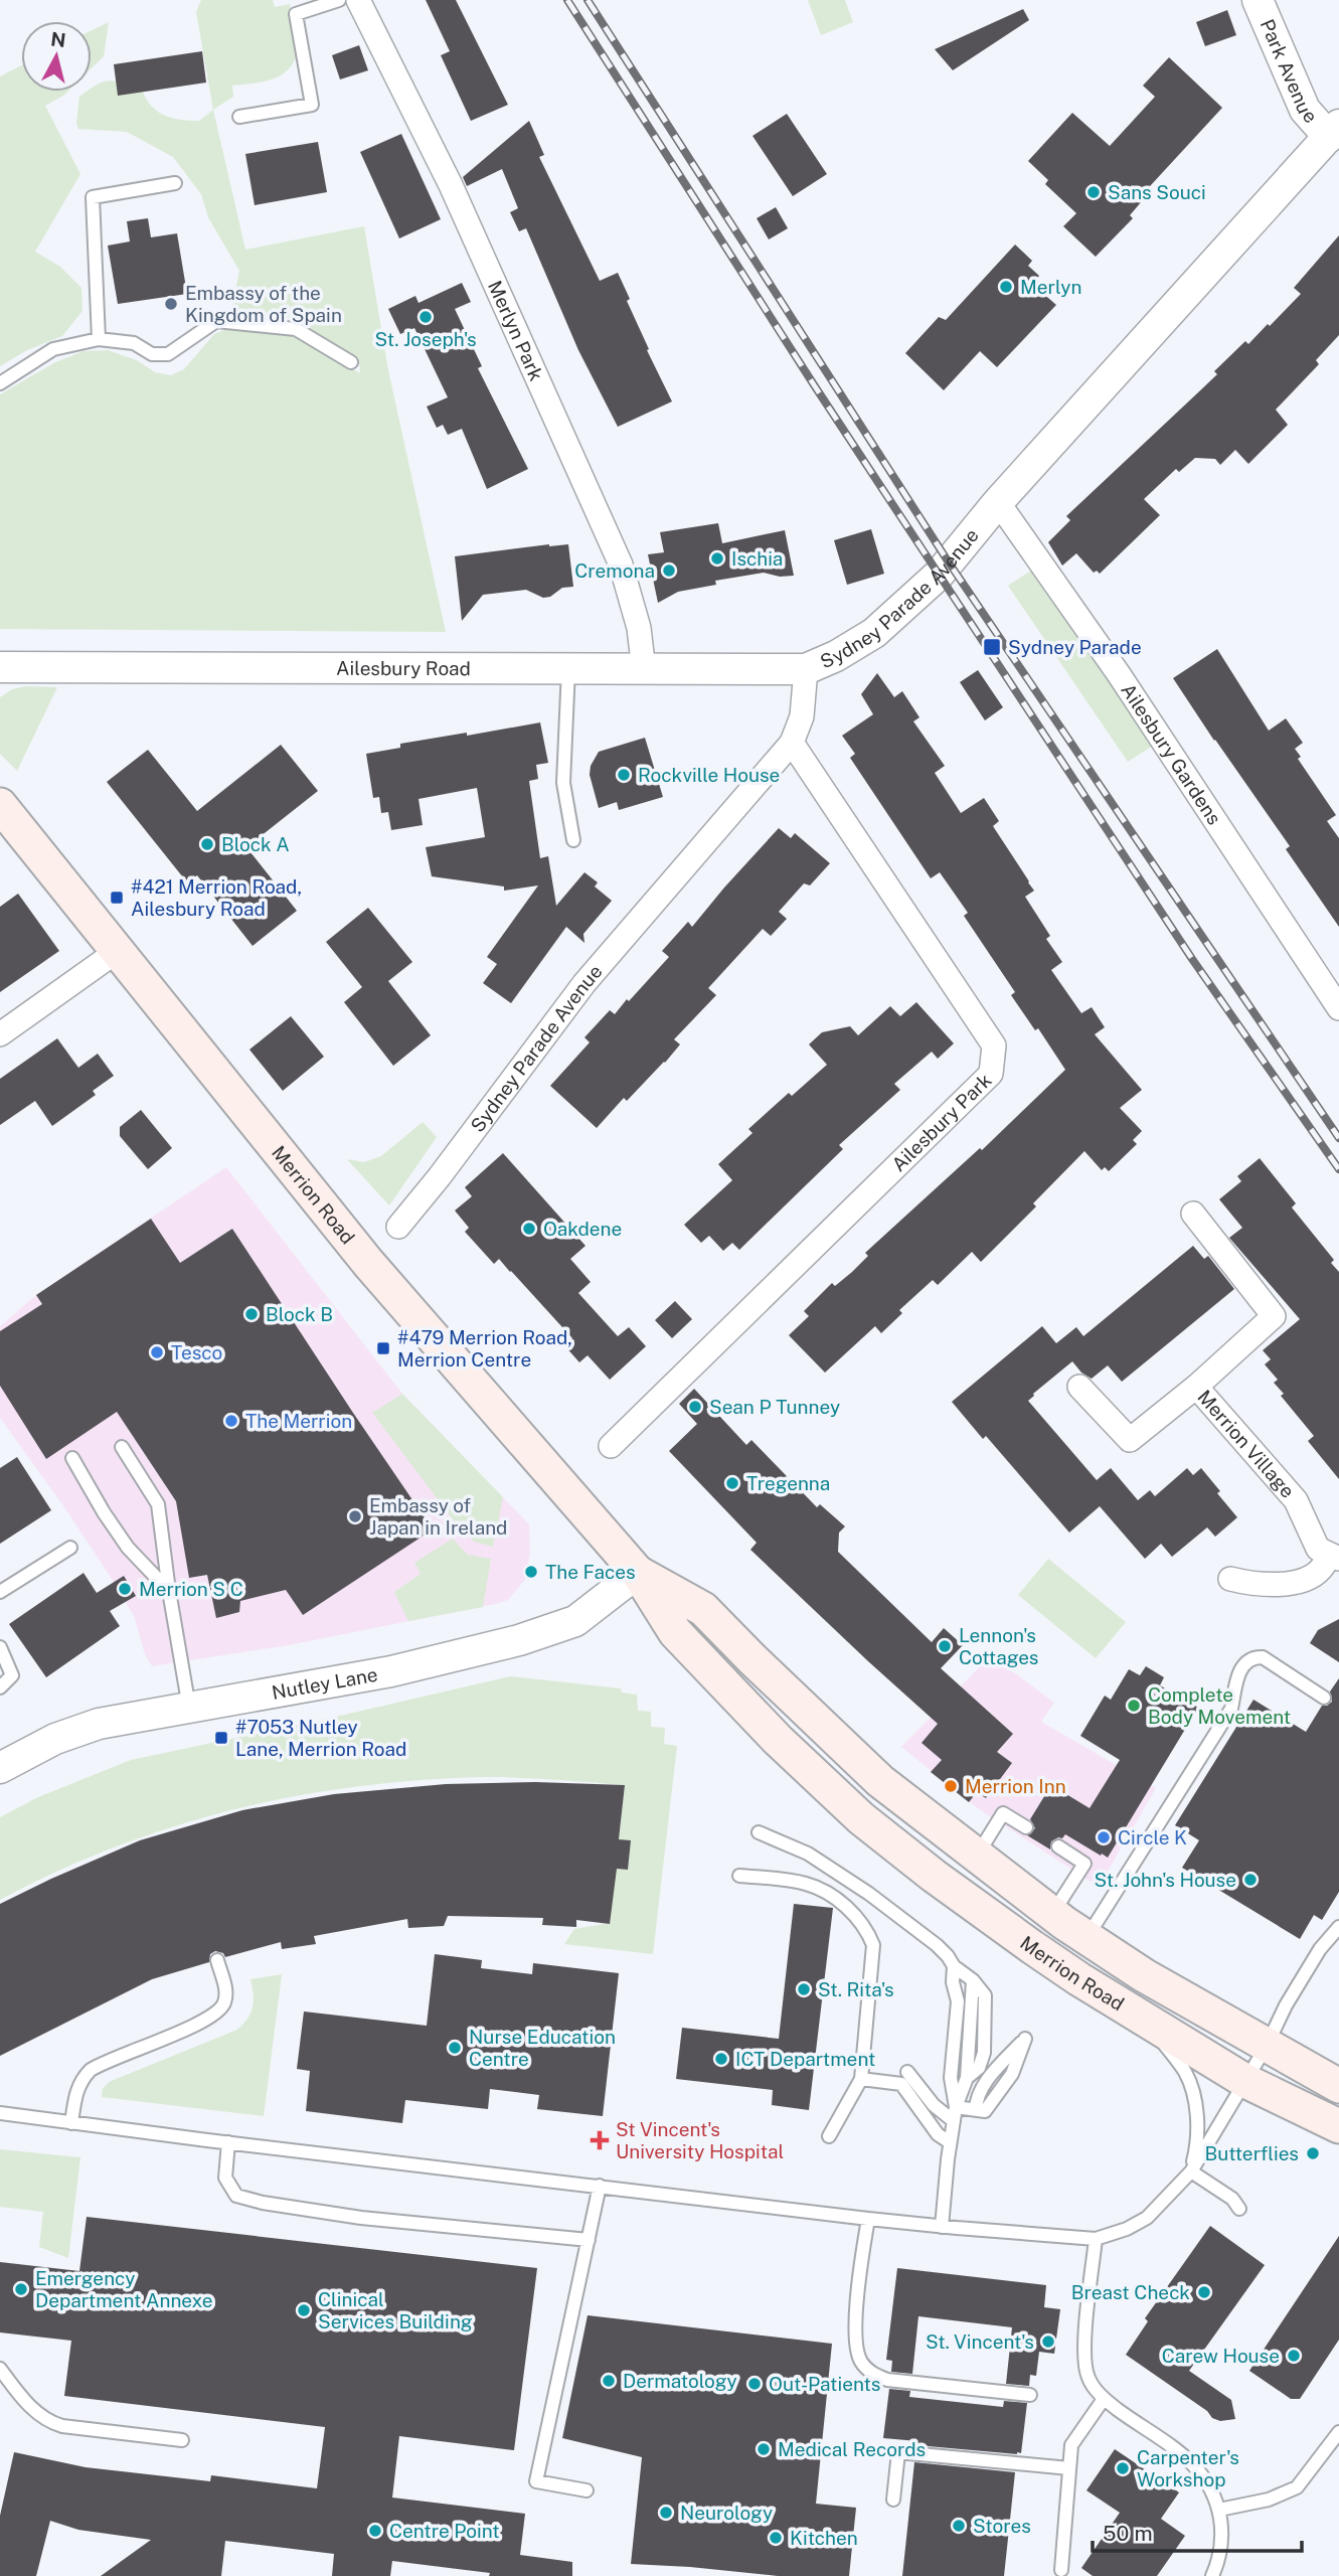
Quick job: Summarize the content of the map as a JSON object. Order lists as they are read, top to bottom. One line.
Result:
{"streets":{"main road":["Merrion Road"],"street":["Park Avenue","Merlyn Park","Sydney Parade Avenue","Ailesbury Road","Ailesbury Gardens","Ailesbury Park","Merrion Village","Nutley Lane"]},"crossings":[["Park Avenue","Sydney Parade Avenue"],["Merlyn Park","Ailesbury Road"],["Sydney Parade Avenue","Ailesbury Road"],["Sydney Parade Avenue","Ailesbury Gardens"],["Sydney Parade Avenue","Ailesbury Park"],["Merrion Road","Nutley Lane"]],"places":{"other":["Sans Souci","Merlyn","Embassy of the Kingdom of Spain","St. Joseph's","Ischia","Cremona","Rockville House","Block A","Oakdene","Block B","Tesco","Sean P Tunney","The Merrion","Tregenna","Embassy of Japan in Ireland","The Faces","Merrion S C","Lennon's Cottages","Complete Body Movement","Merrion Inn","Circle K","St. John's House","St. Rita's","Nurse Education Centre","ICT Department","Butterflies","Emergency Department Annexe","Breast Check","Clinical Services Building","St. Vincent's","Carew House","Dermatology","Out-Patients","Medical Records","Carpenter's Workshop","Neurology","Stores","Centre Point","Kitchen"],"transit":["Sydney Parade","#421 Merrion Road, Ailesbury Road","#479 Merrion Road, Merrion Centre","#7053 Nutley Lane, Merrion Road"],"health":["St Vincent's University Hospital"]},"scale_bar":"50 m","north":"top"}
